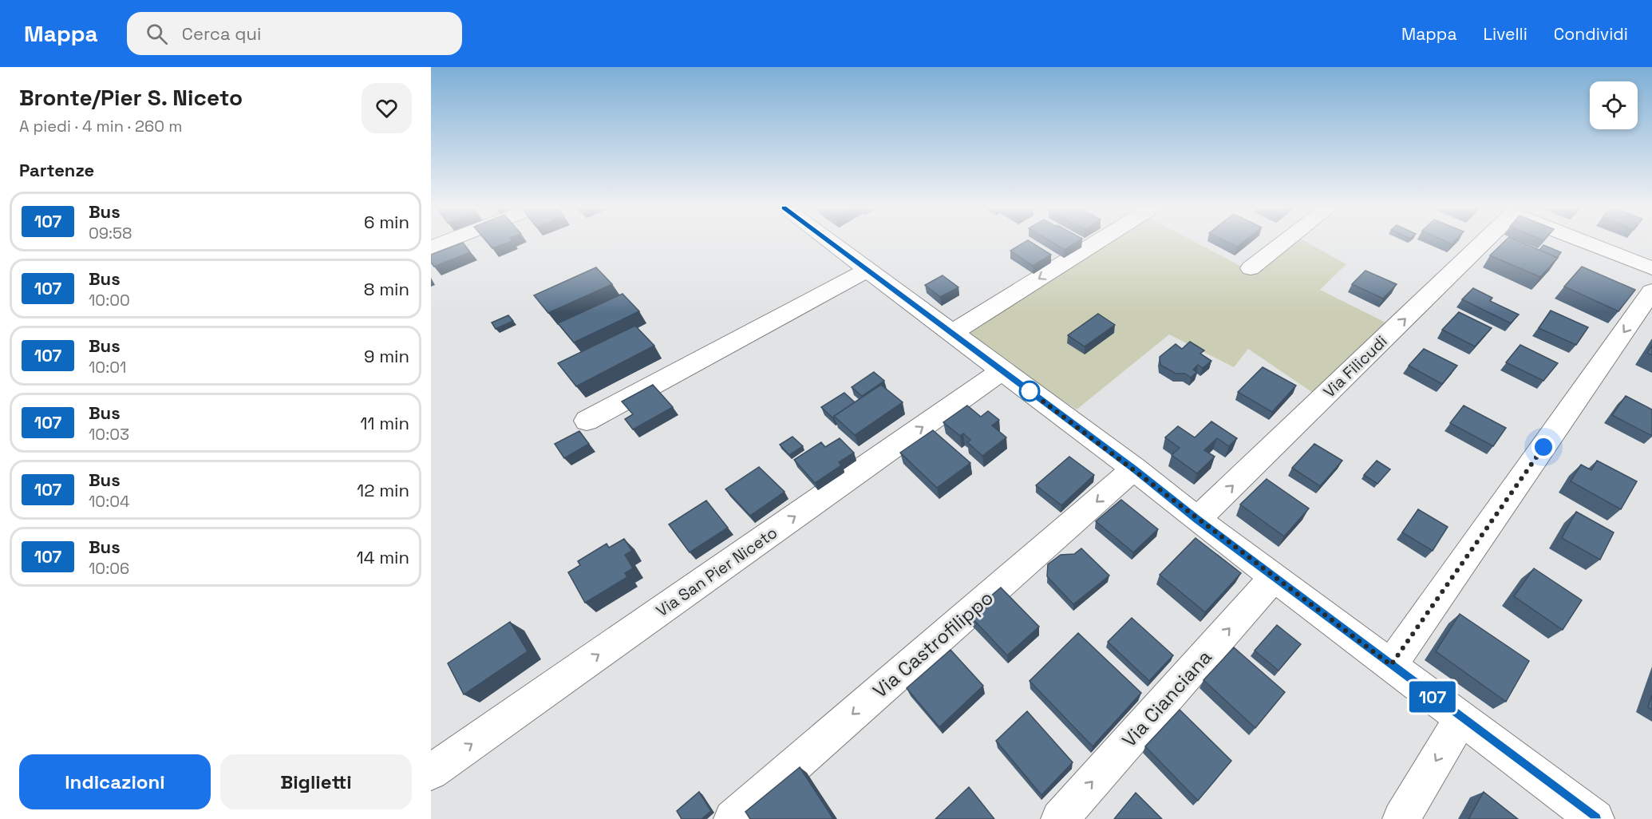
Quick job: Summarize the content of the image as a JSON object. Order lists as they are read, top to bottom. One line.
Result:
{"streets":{"street":["Via Filicudi","Via San Pier Niceto","Via Castrofilippo","Via Cianciana"]},"one_way":["Via Castrofilippo","Via Cianciana"],"lines":["bus line 107"],"page":{"header":"Mappa","search":"Cerca qui","nav":["Mappa","Livelli","Condividi"],"heading":[["Bronte/Pier S. Niceto","A piedi · 4 min · 260 m"],"Partenze"],"on_map":"107","list":[{"mark":"107","name":"Bus","note":"09:58","value":"6 min"},{"mark":"107","name":"Bus","note":"10:00","value":"8 min"},{"mark":"107","name":"Bus","note":"10:01","value":"9 min"},{"mark":"107","name":"Bus","note":"10:03","value":"11 min"},{"mark":"107","name":"Bus","note":"10:04","value":"12 min"},{"mark":"107","name":"Bus","note":"10:06","value":"14 min"}],"buttons":["Indicazioni","Biglietti"]}}
